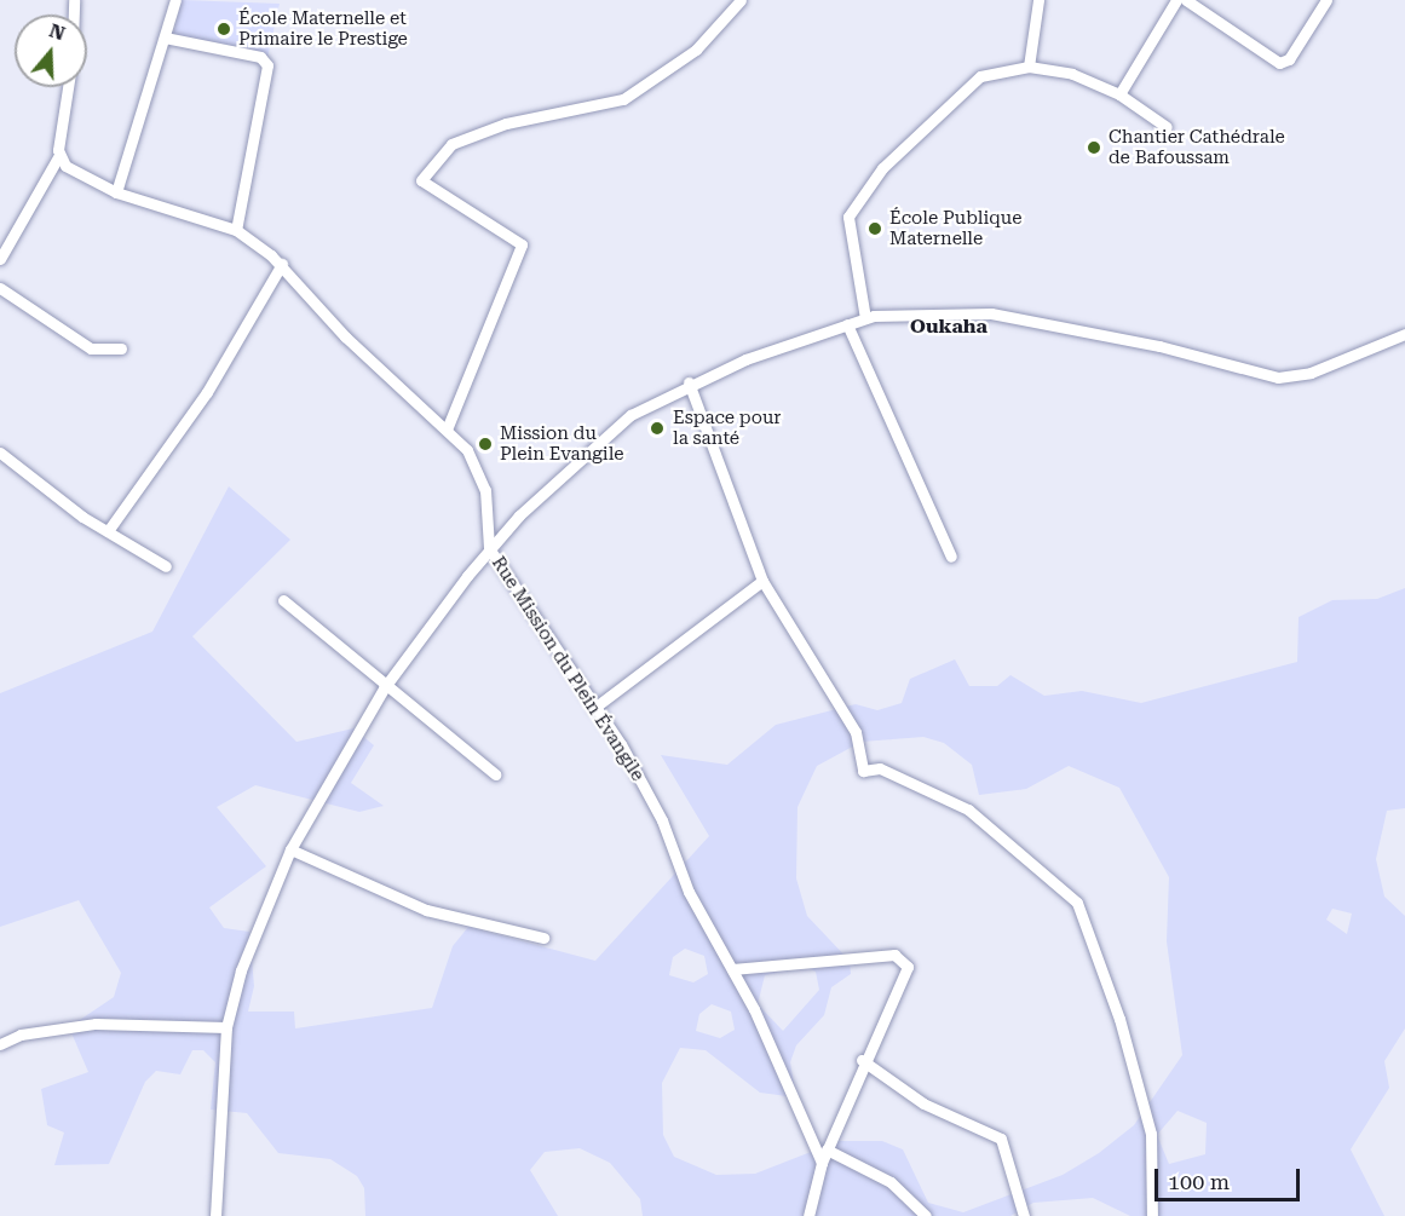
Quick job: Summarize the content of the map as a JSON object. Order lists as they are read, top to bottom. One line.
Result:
{"streets":{"street":["Rue Mission du Plein Évangile"]},"districts":["Oukaha"],"places":["École Maternelle et Primaire le Prestige","Chantier Cathédrale de Bafoussam","École Publique Maternelle","Espace pour la santé","Mission du Plein Evangile"],"scale_bar":"100 m","north":"top"}
